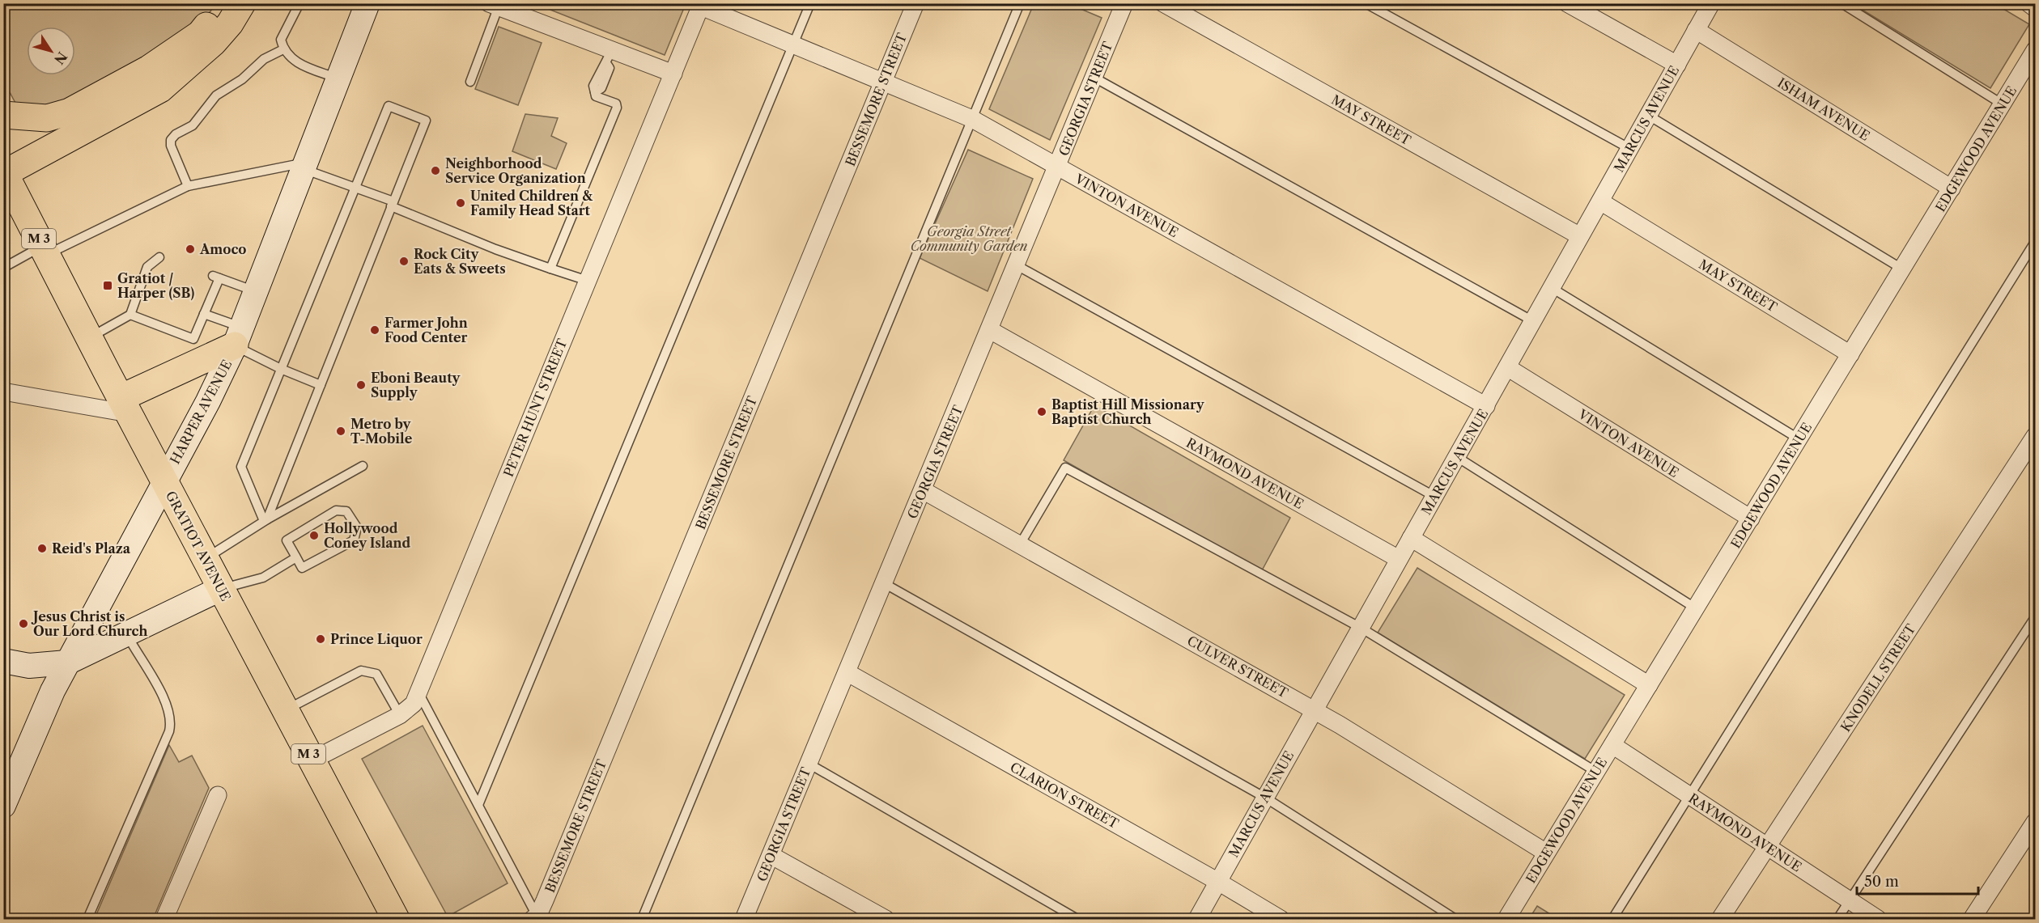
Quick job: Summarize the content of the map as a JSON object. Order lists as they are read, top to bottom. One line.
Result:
{"streets":{"main road":["M 3","HARPER AVENUE","GRATIOT AVENUE"],"street":["GEORGIA STREET","BESSEMORE STREET","ISHAM AVENUE","MARCUS AVENUE","MAY STREET","EDGEWOOD AVENUE","VINTON AVENUE","PETER HUNT STREET","RAYMOND AVENUE","CULVER STREET","KNODELL STREET","CLARION STREET"]},"crossings":[["GEORGIA STREET","VINTON AVENUE"],["GEORGIA STREET","RAYMOND AVENUE"],["GEORGIA STREET","CULVER STREET"],["GEORGIA STREET","CLARION STREET"],["BESSEMORE STREET","VINTON AVENUE"],["ISHAM AVENUE","MARCUS AVENUE"],["ISHAM AVENUE","EDGEWOOD AVENUE"],["MARCUS AVENUE","MAY STREET"],["MARCUS AVENUE","VINTON AVENUE"],["MARCUS AVENUE","RAYMOND AVENUE"],["MARCUS AVENUE","CULVER STREET"],["MARCUS AVENUE","CLARION STREET"],["MAY STREET","EDGEWOOD AVENUE"],["EDGEWOOD AVENUE","VINTON AVENUE"],["EDGEWOOD AVENUE","RAYMOND AVENUE"],["EDGEWOOD AVENUE","CULVER STREET"],["VINTON AVENUE","PETER HUNT STREET"],["PETER HUNT STREET","GRATIOT AVENUE"],["HARPER AVENUE","GRATIOT AVENUE"],["RAYMOND AVENUE","KNODELL STREET"]],"parks":["Georgia Street Community Garden"],"places":{"other":["Neighborhood Service Organization","United Children & Family Head Start","Amoco","Rock City Eats & Sweets","Farmer John Food Center","Eboni Beauty Supply","Baptist Hill Missionary Baptist Church","Metro by T-Mobile","Hollywood Coney Island","Reid's Plaza","Jesus Christ is Our Lord Church","Prince Liquor"],"transit":["Gratiot / Harper (SB)"]},"scale_bar":"50 m","north":"bottom right"}
